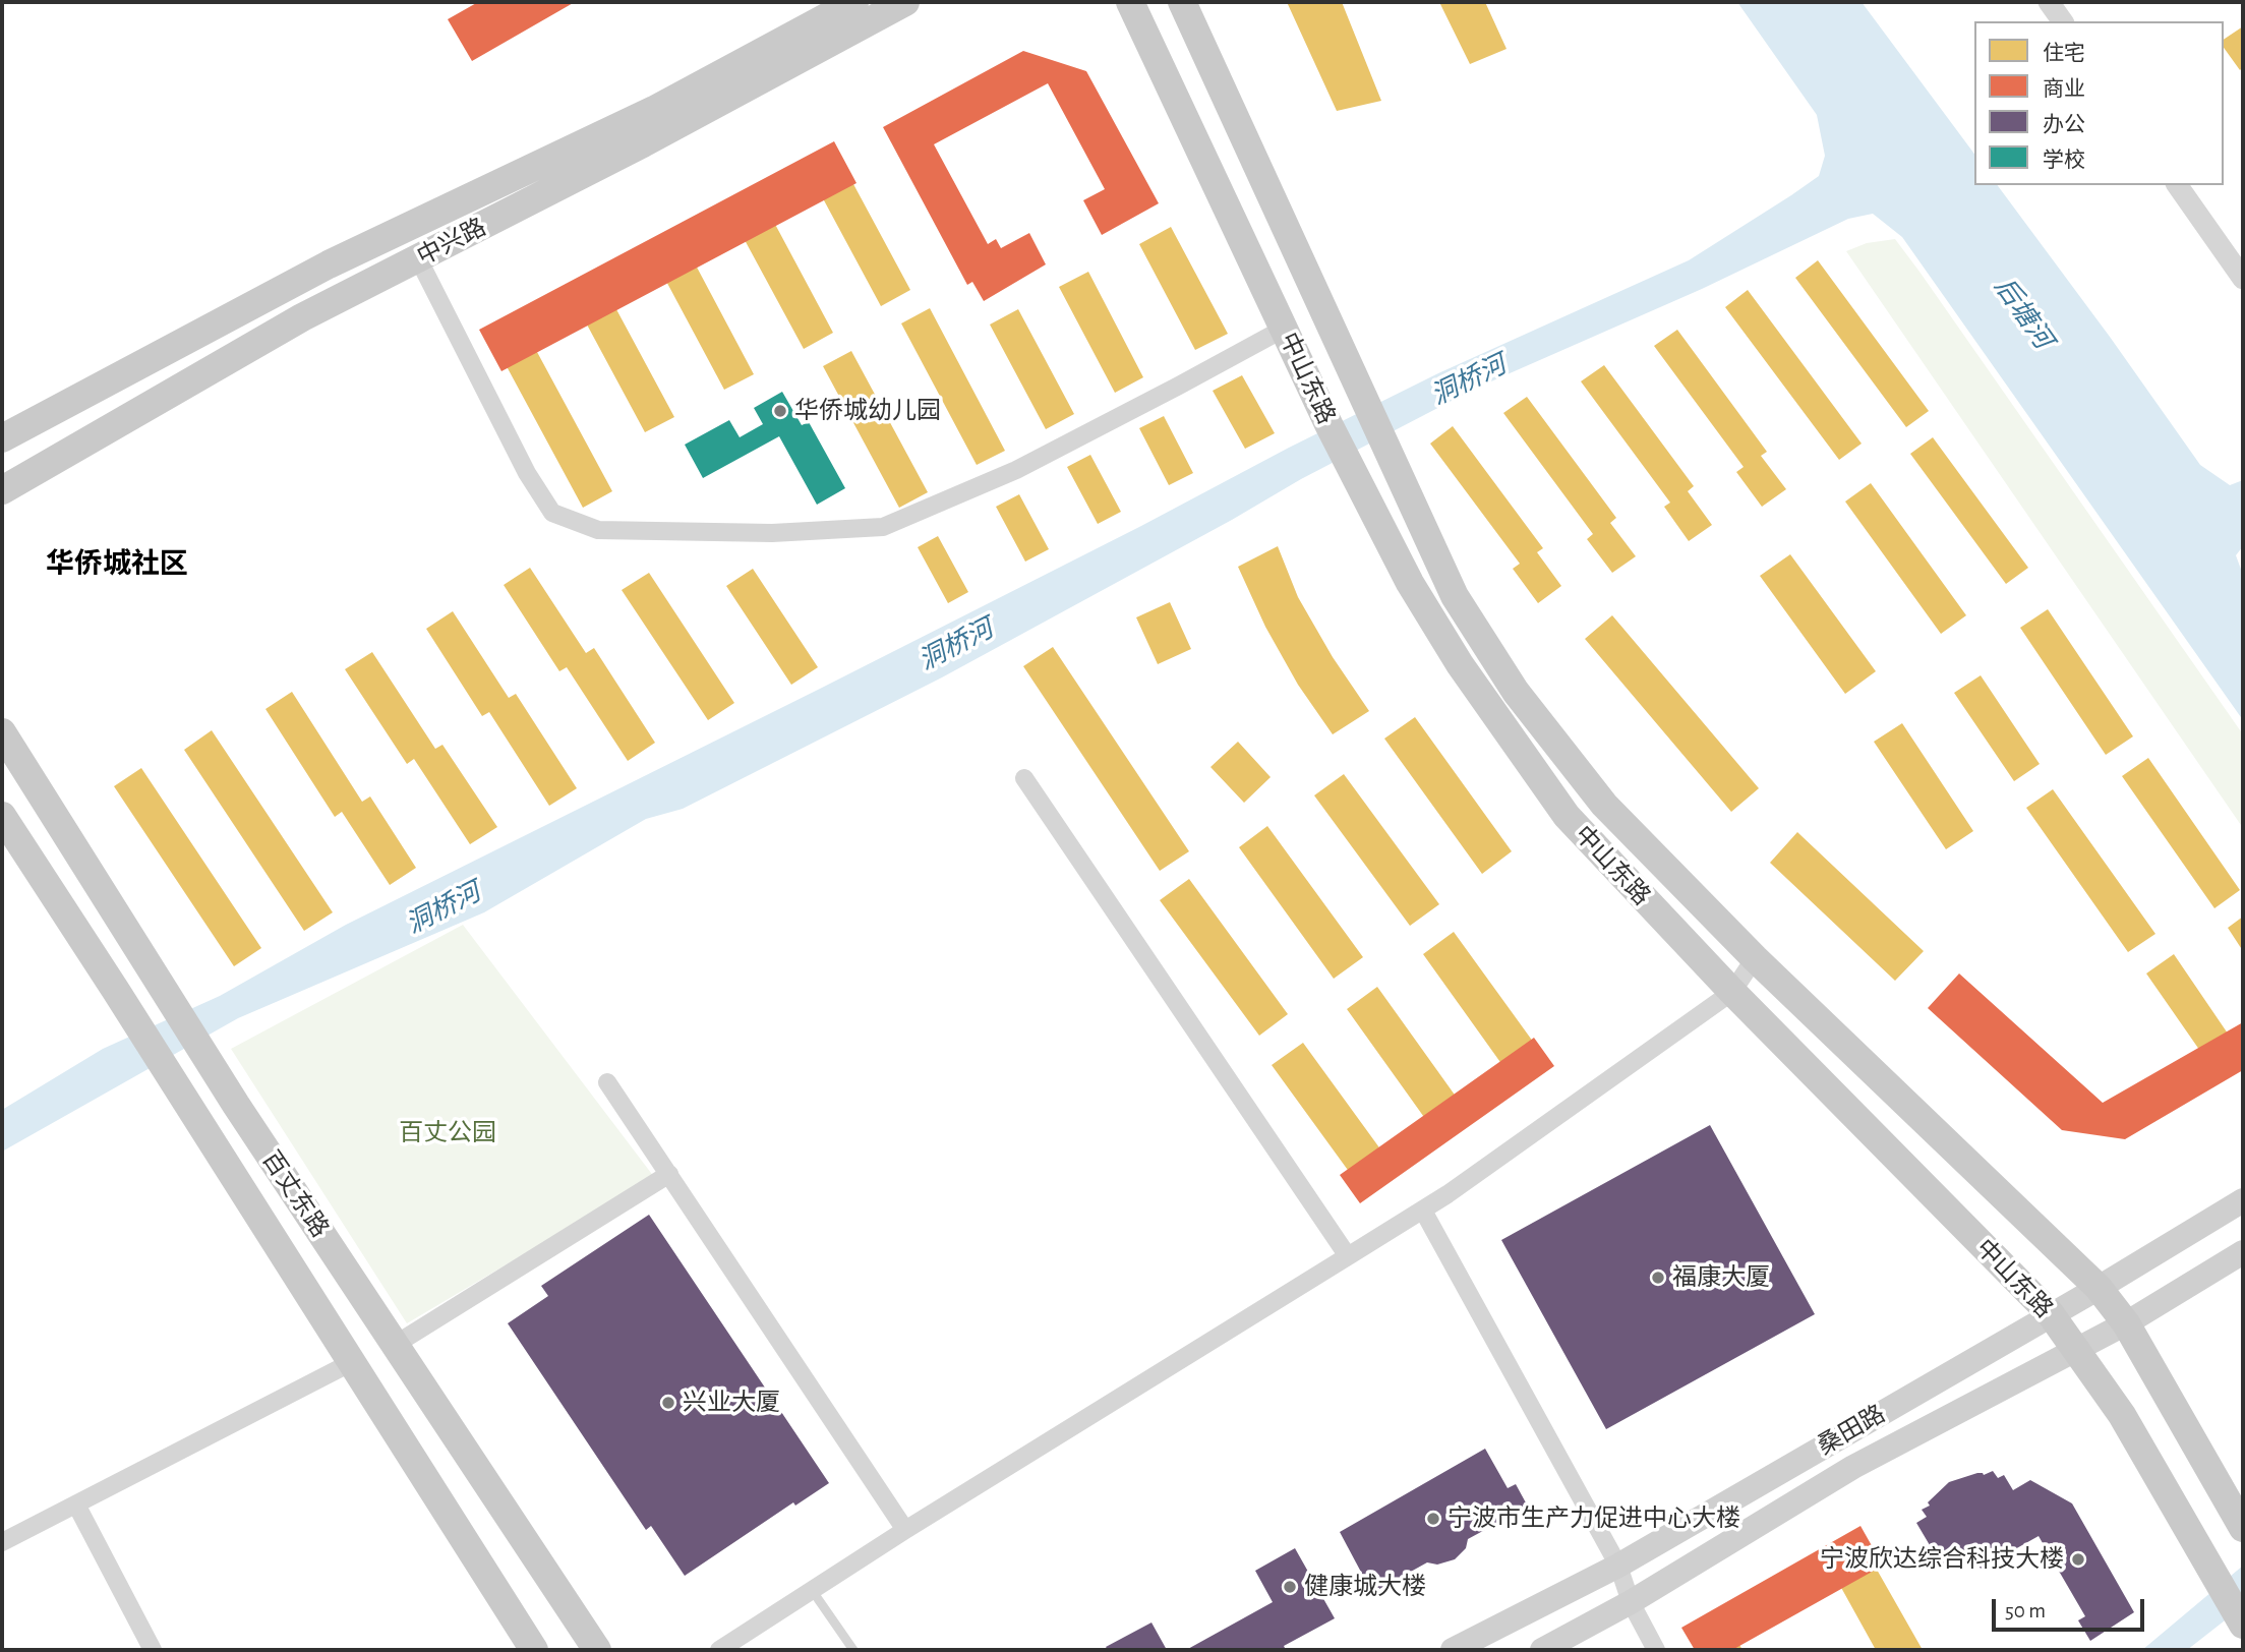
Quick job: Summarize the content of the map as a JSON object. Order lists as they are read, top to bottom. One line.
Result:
{"streets":{"main road":["中兴路","中山东路","百丈东路","桑田路"]},"crossings":[["中山东路","桑田路"]],"districts":["华侨城社区"],"water":["后塘河","洞桥河"],"parks":["百丈公园"],"places":["华侨城幼儿园","福康大厦","兴业大厦","宁波市生产力促进中心大楼","宁波欣达综合科技大楼","健康城大楼"],"legend":["住宅","商业","办公","学校"],"scale_bar":"50 m"}
